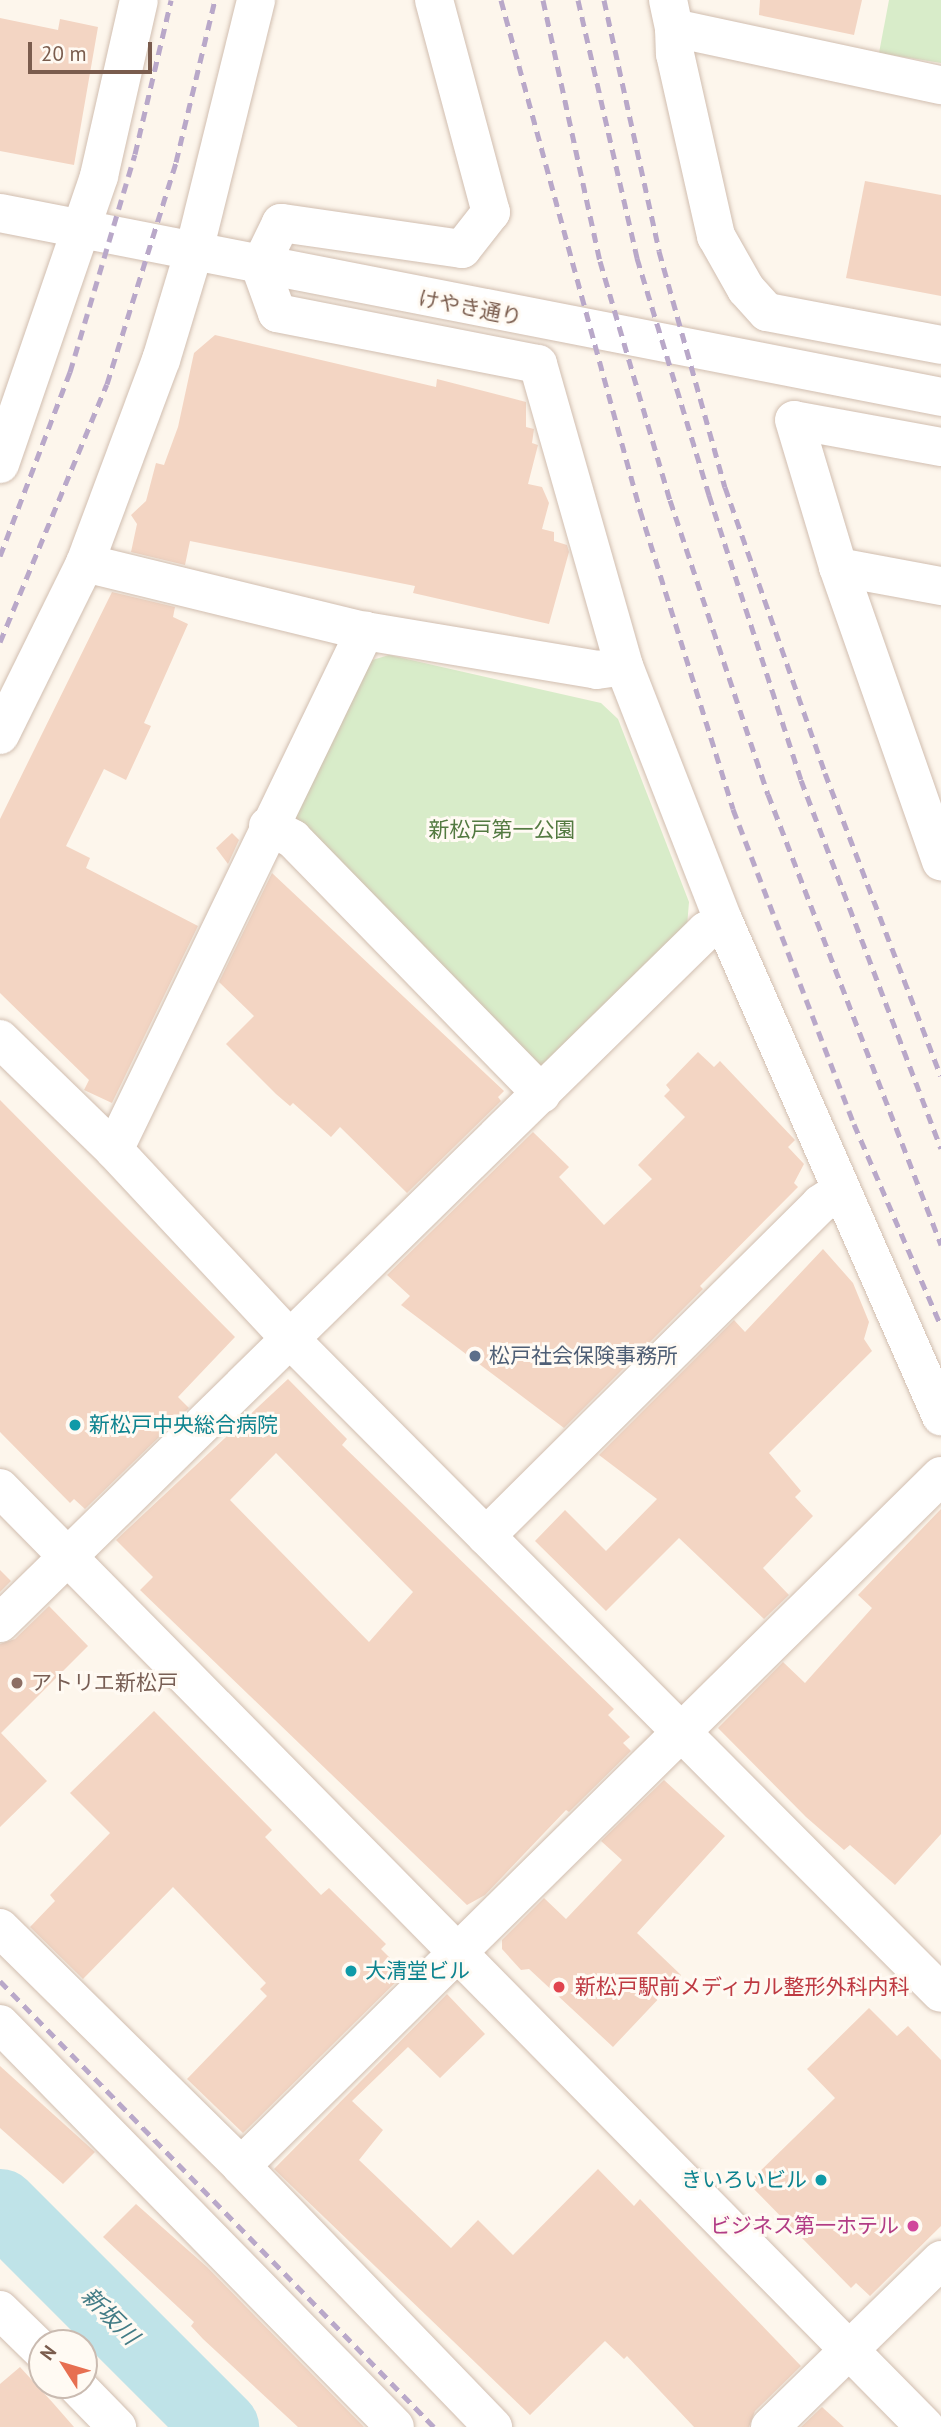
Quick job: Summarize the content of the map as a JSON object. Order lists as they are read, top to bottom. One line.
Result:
{"streets":{"street":["けやき通り"]},"water":["新坂川"],"parks":["新松戸第一公園"],"places":["松戸社会保険事務所","新松戸中央総合病院","アトリエ新松戸","大清堂ビル","新松戸駅前メディカル整形外科内科","きいろいビル","ビジネス第一ホテル"],"scale_bar":"20 m","north":"top left"}
